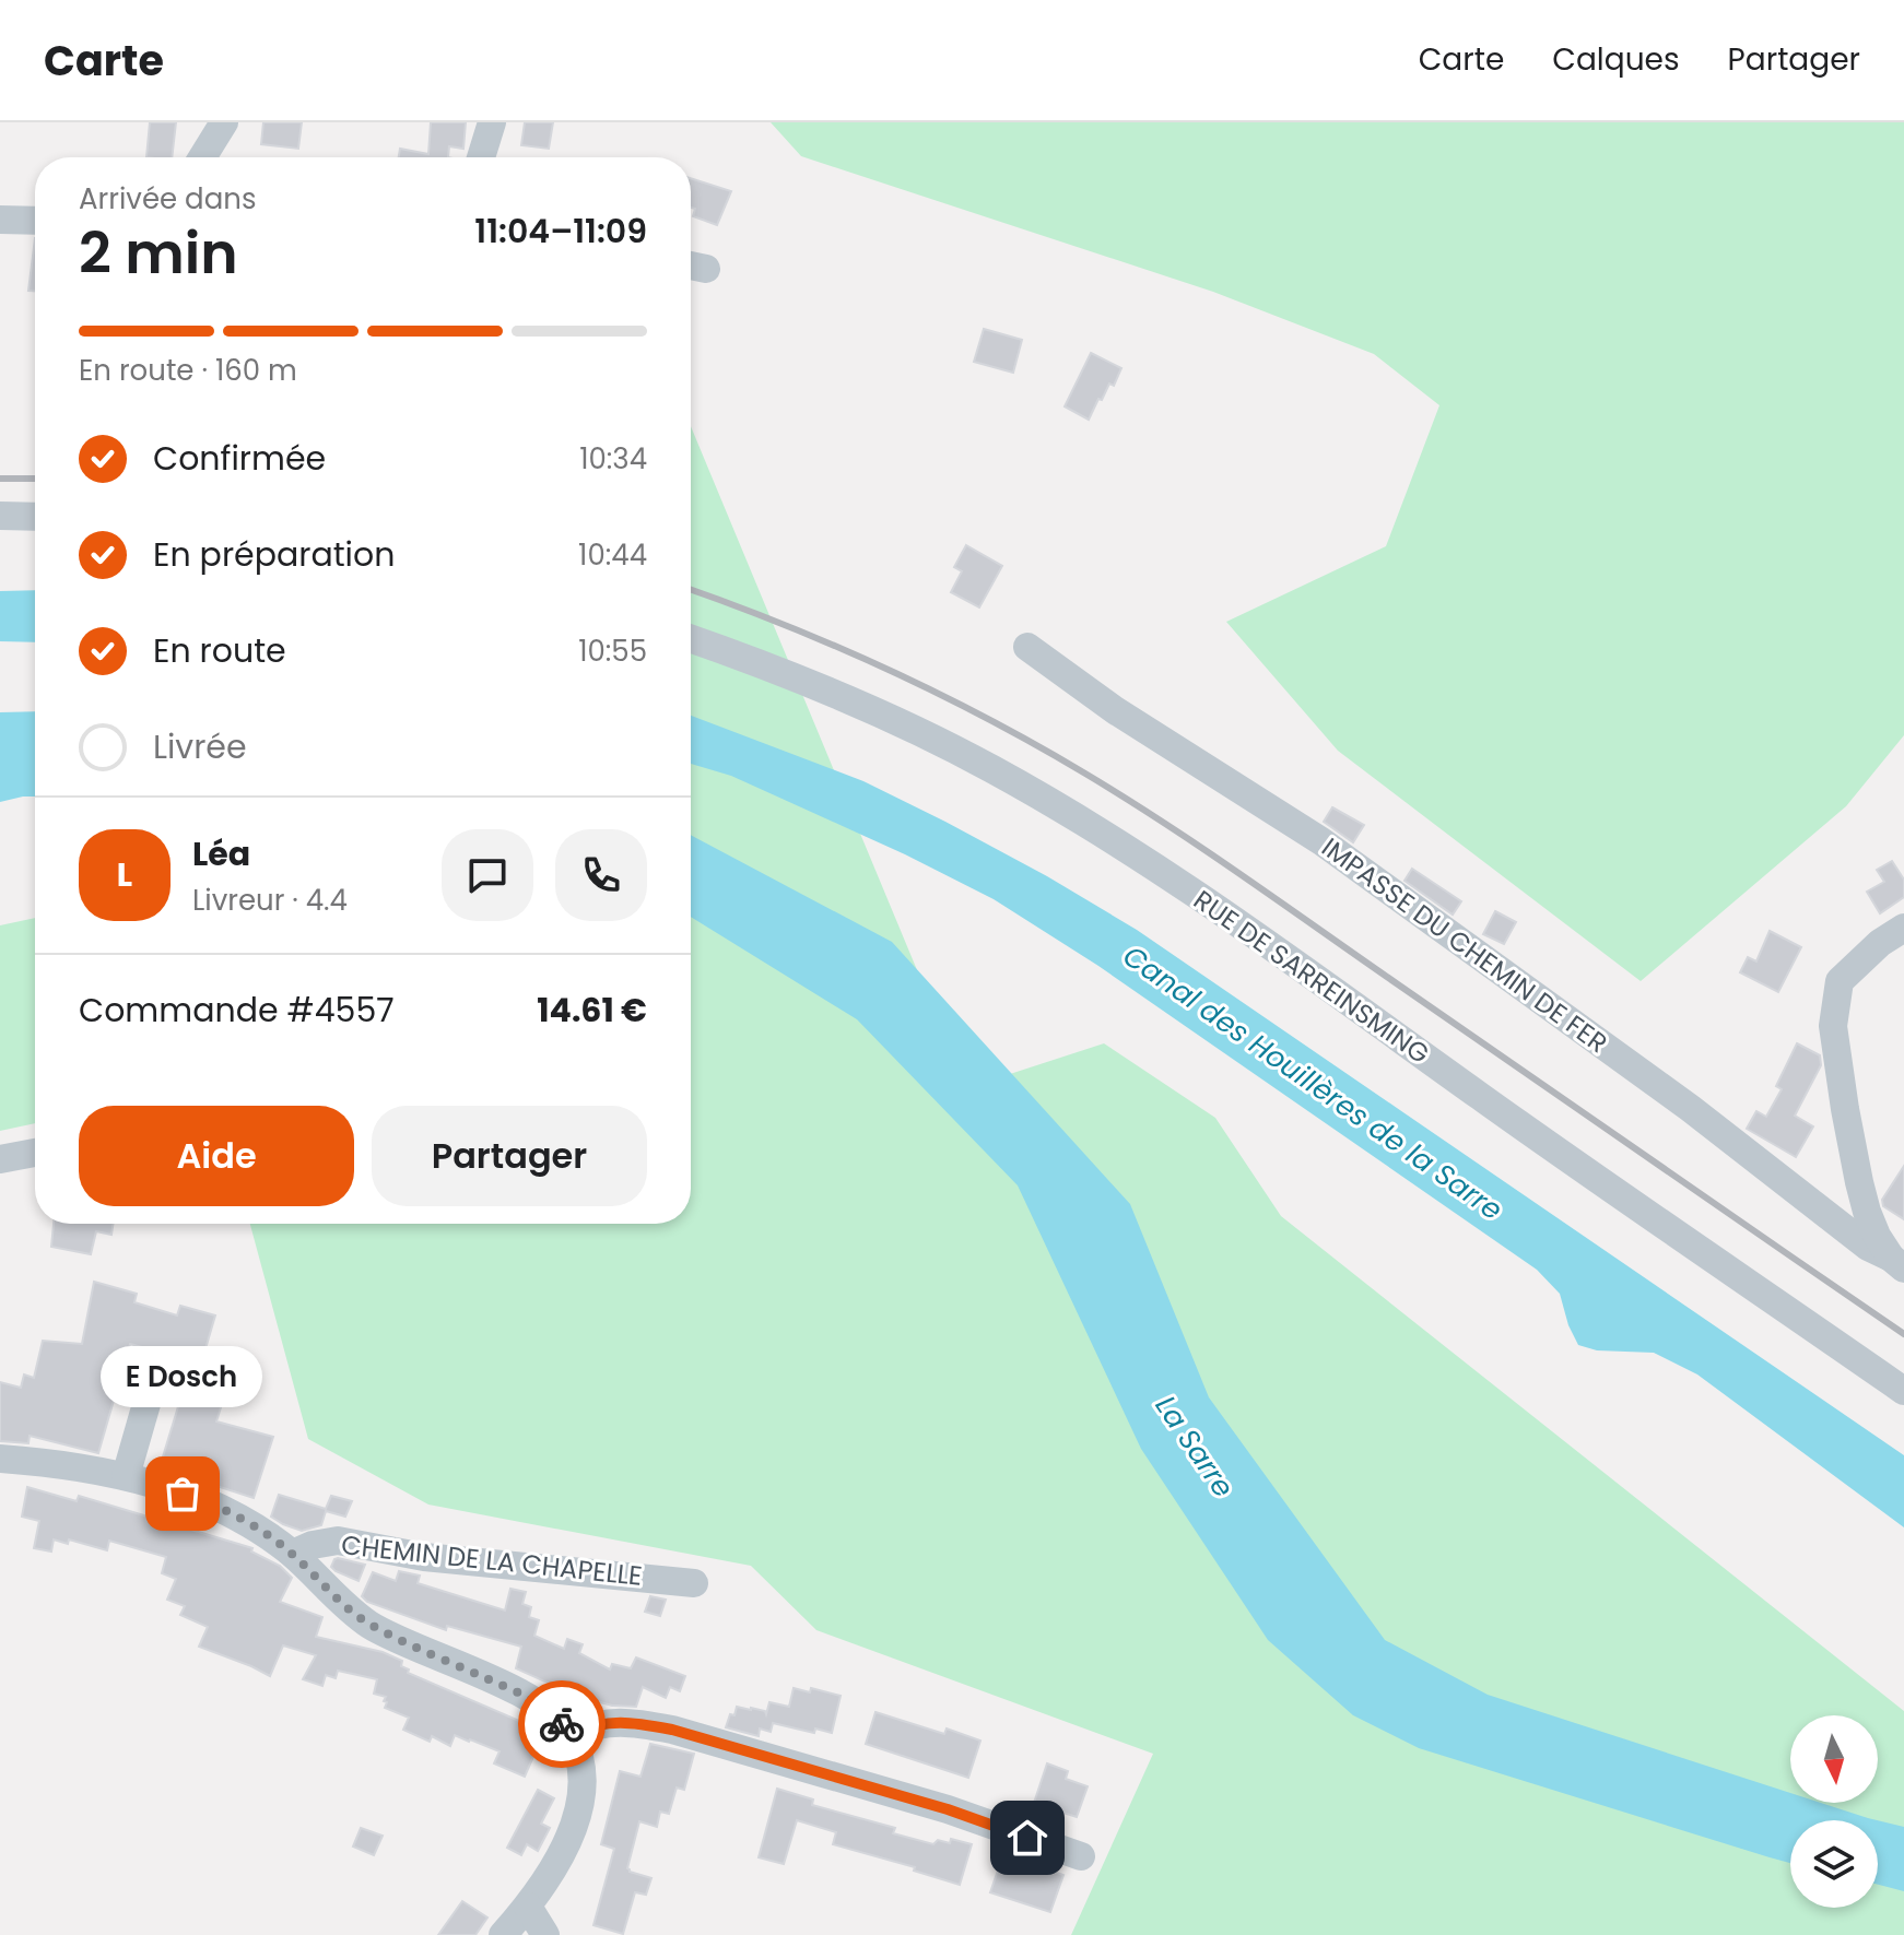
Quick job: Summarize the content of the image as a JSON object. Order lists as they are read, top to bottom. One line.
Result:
{"streets":{"street":["IMPASSE DU CHEMIN DE FER","RUE DE SARREINSMING","CHEMIN DE LA CHAPELLE"]},"water":["Canal des Houillères de la Sarre","La Sarre"],"places":["E Dosch"],"north":"bottom","page":{"header":"Carte","nav":["Carte","Calques","Partager"],"heading":["2 min","Arrivée dans","11:04–11:09"],"panel":["Léa","Livreur · 4.4","Commande #4557","14.61 €"],"bar":"En route · 160 m","list":[["Confirmée","10:34"],["En préparation","10:44"],["En route","10:55"],"Livrée"],"round":"L","buttons":["Aide","Partager"],"bubble":"E Dosch"}}
